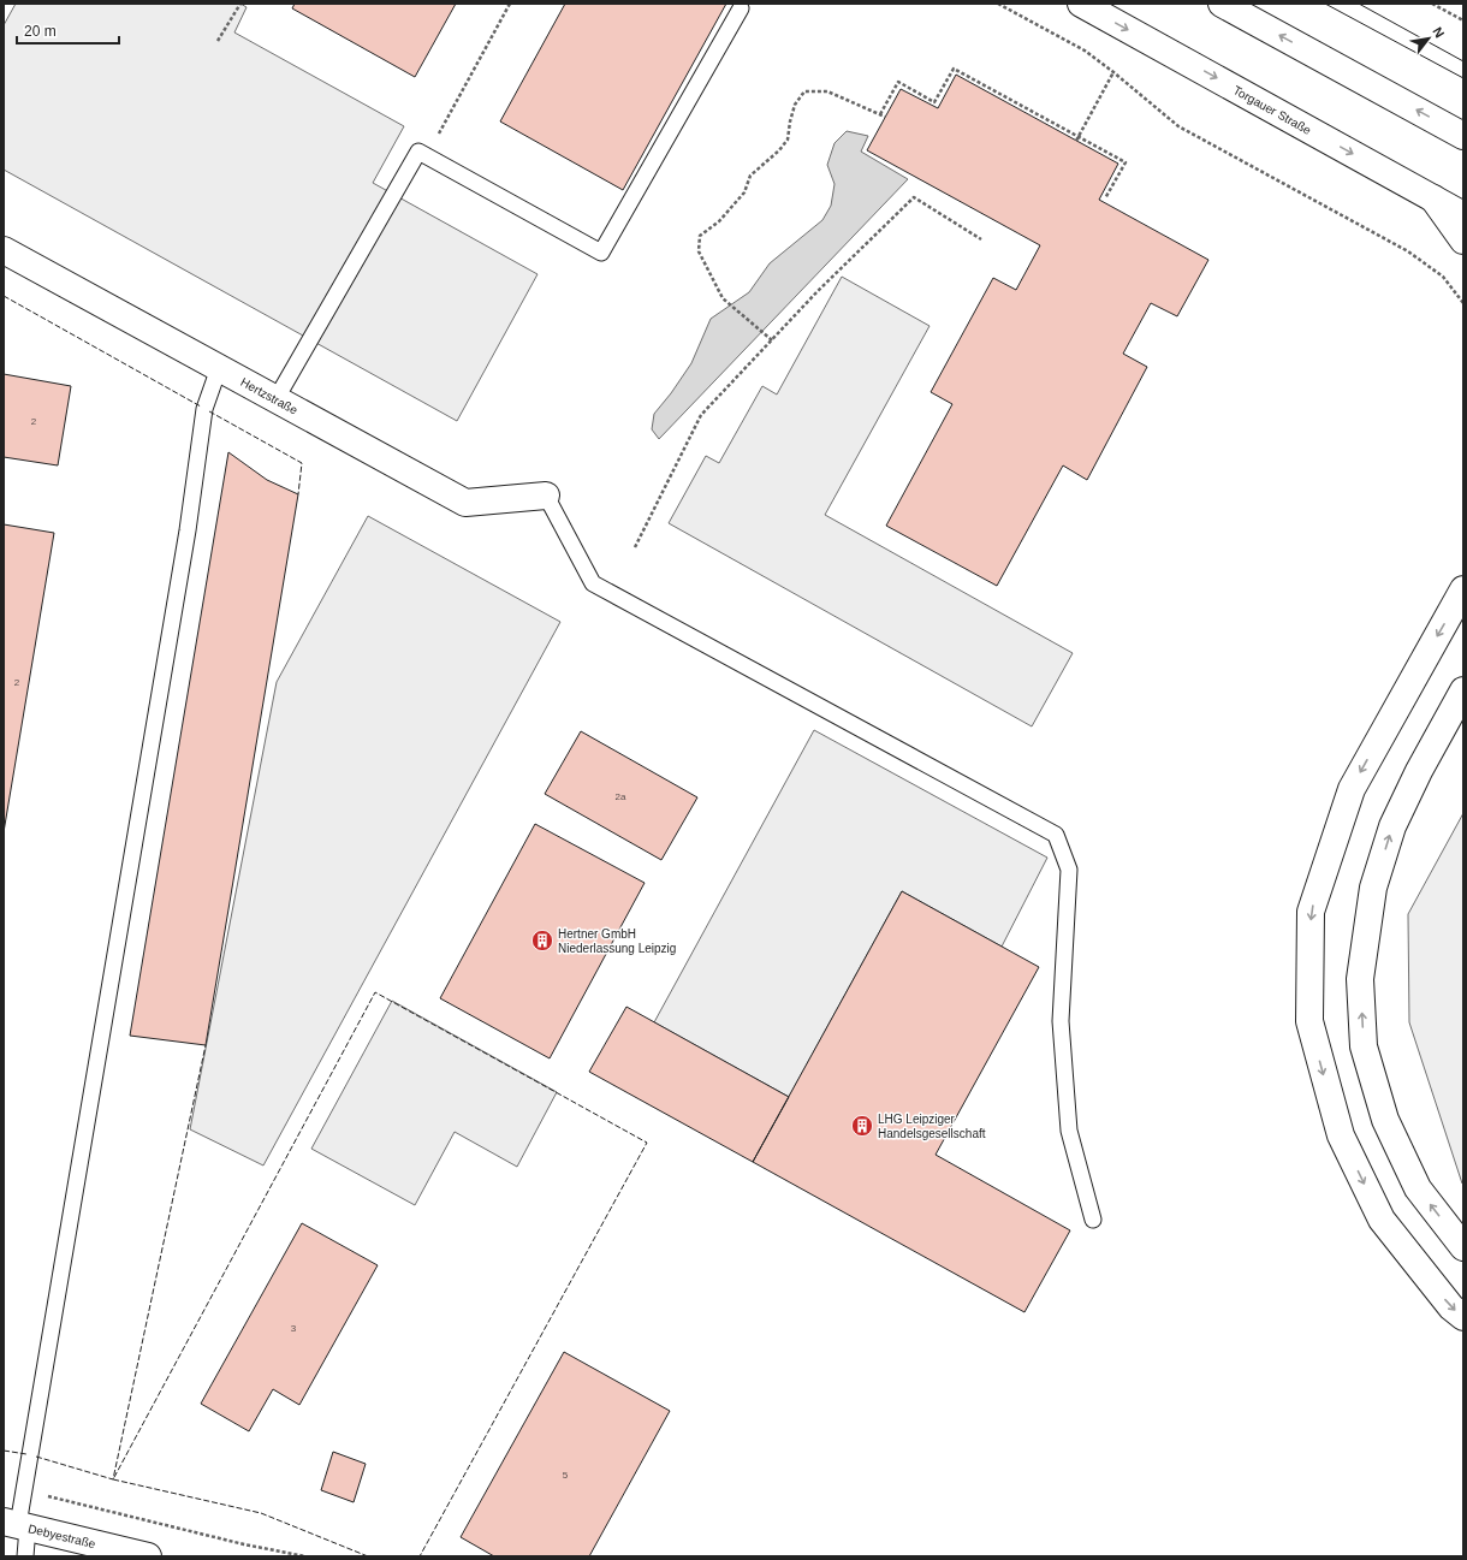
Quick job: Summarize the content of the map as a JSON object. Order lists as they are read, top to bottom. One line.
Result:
{"streets":{"main road":["Torgauer Straße","Hertzstraße","Debyestraße"]},"places":{"building":["Hertner GmbH Niederlassung Leipzig","LHG Leipziger Handelsgesellschaft"]},"house_numbers":["2","2","2a","3","5"],"scale_bar":"20 m","north":"top right"}
